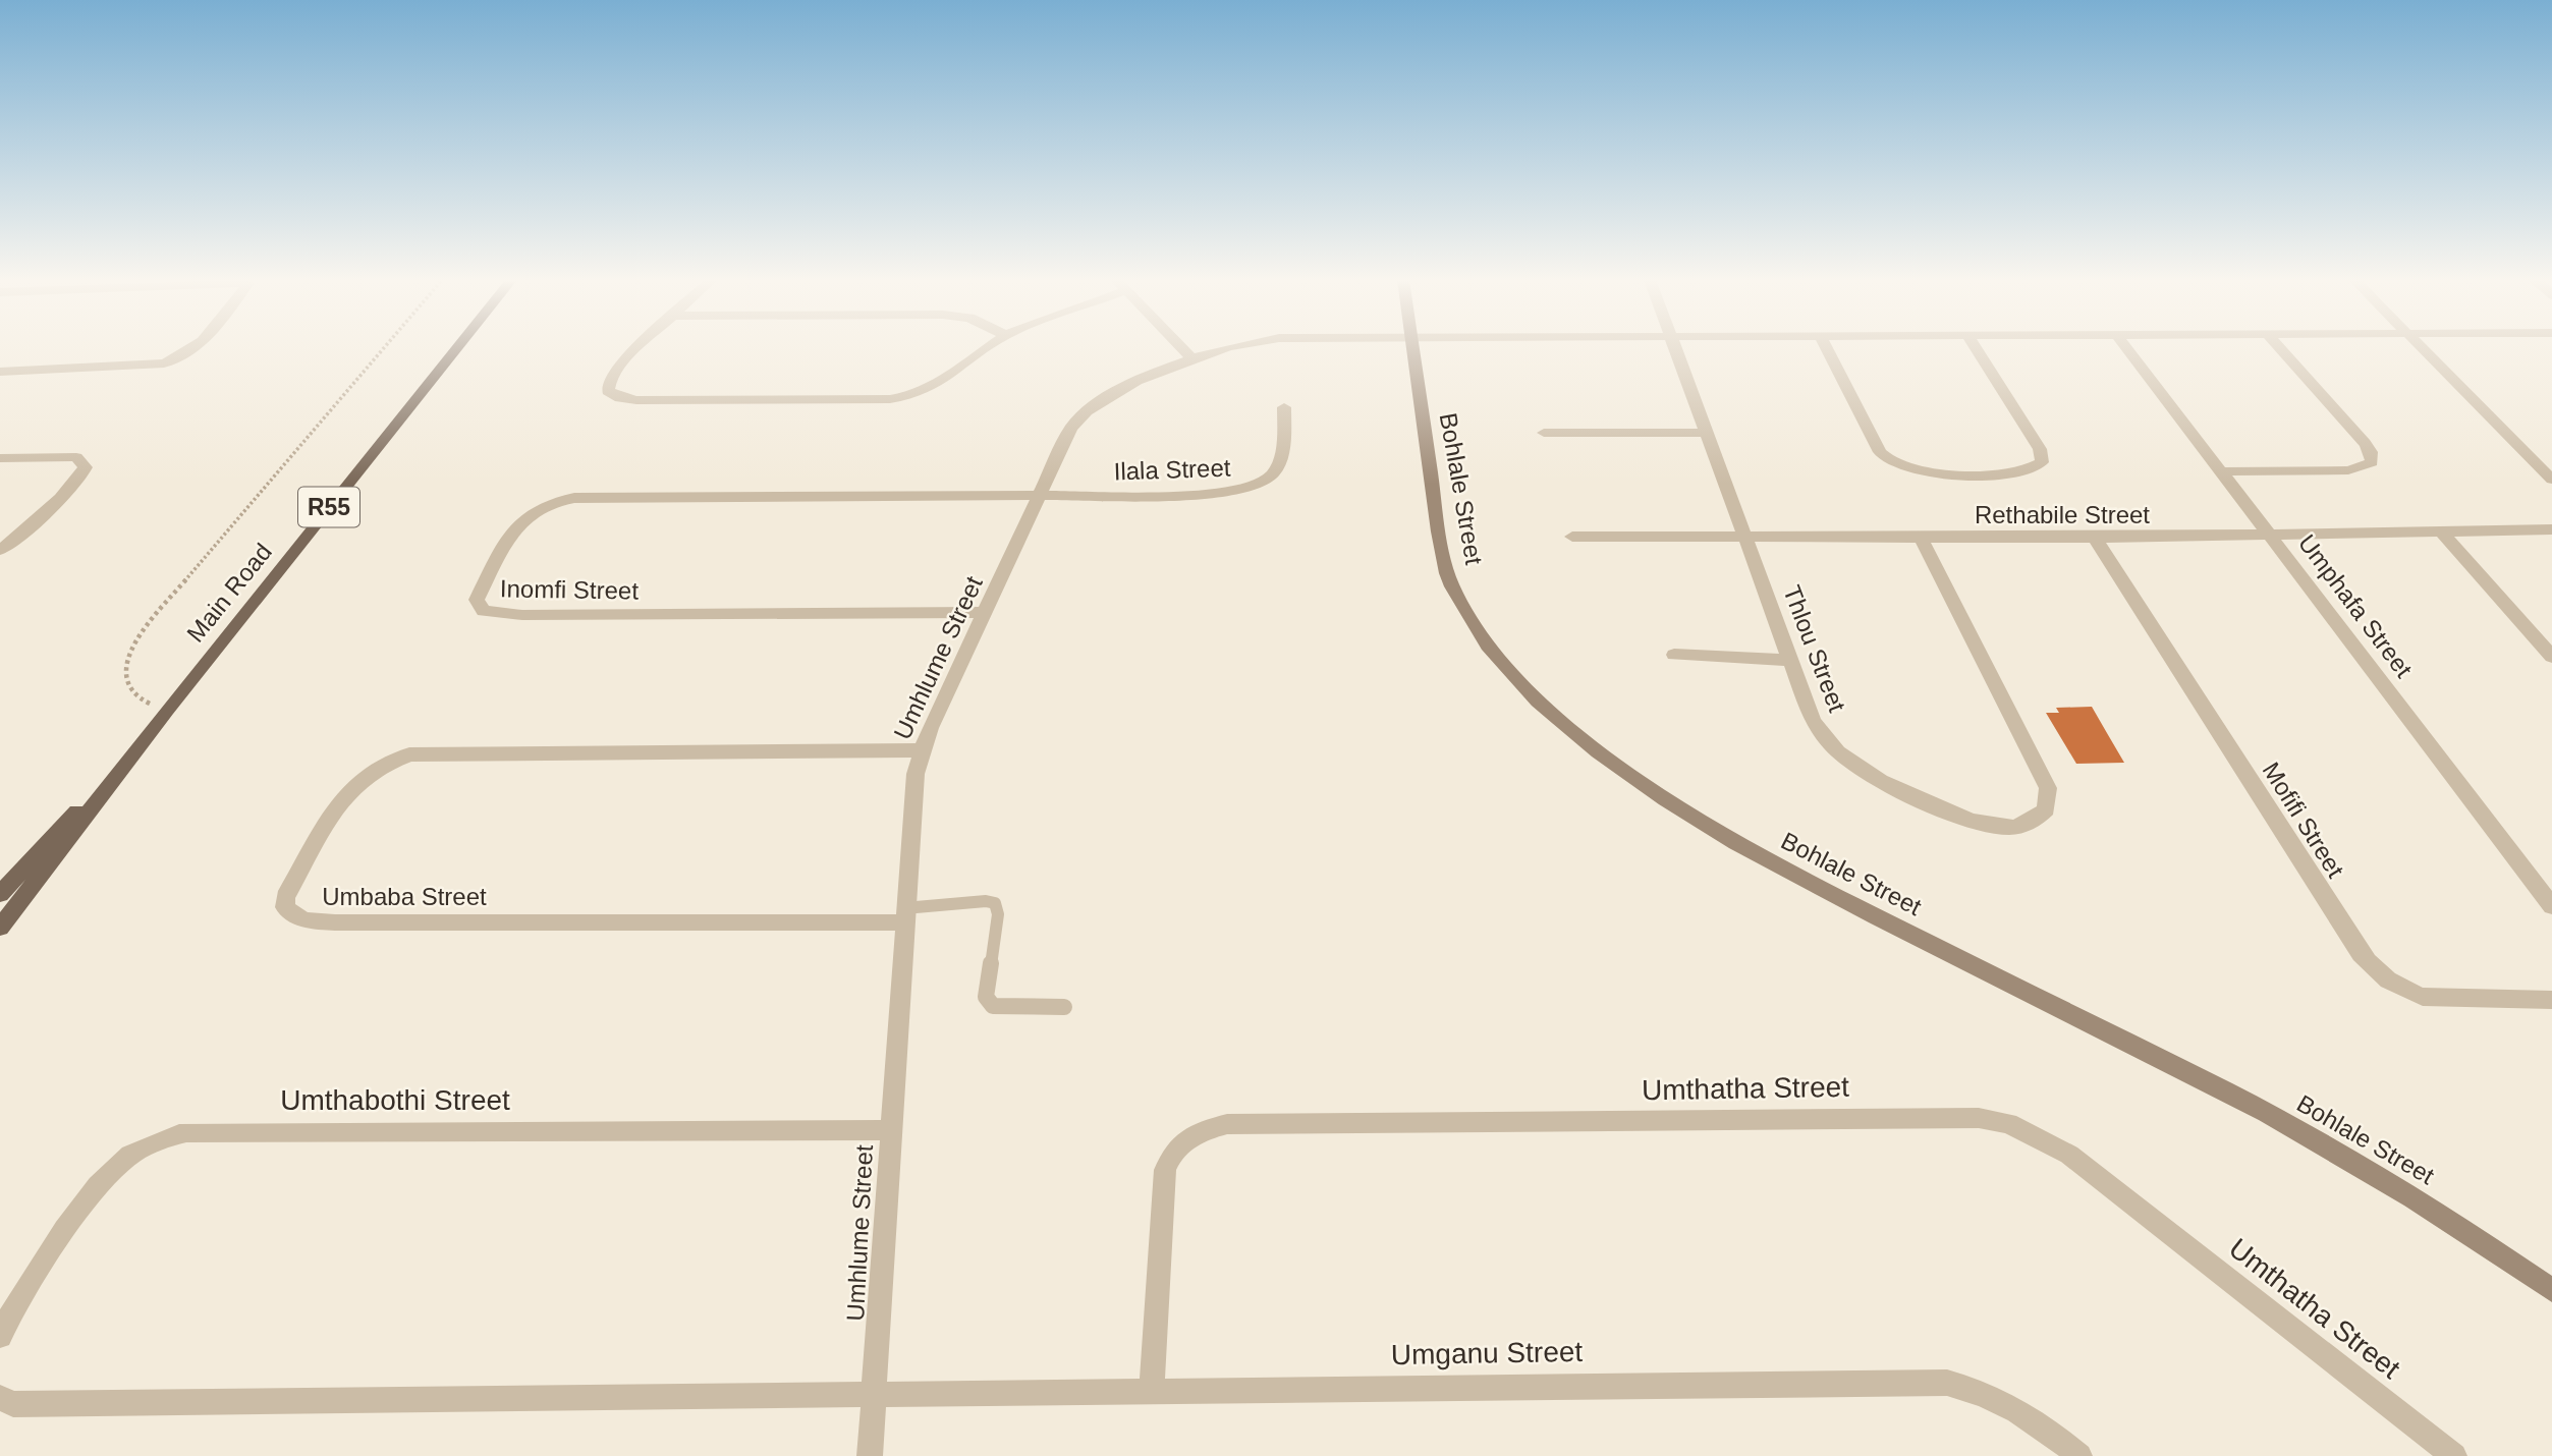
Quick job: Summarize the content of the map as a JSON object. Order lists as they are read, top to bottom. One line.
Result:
{"streets":{"main road":["R55","Main Road"],"street":["Ilala Street","Bohlale Street","Rethabile Street","Inomfi Street","Umphafa Street","Thlou Street","Umhlume Street","Mofifi Street","Umbaba Street","Umthatha Street","Umthabothi Street","Umganu Street"]},"crossings":[["Ilala Street","Inomfi Street"],["Ilala Street","Umhlume Street"],["Rethabile Street","Umphafa Street"],["Rethabile Street","Thlou Street"],["Rethabile Street","Mofifi Street"],["Inomfi Street","Umhlume Street"],["Umhlume Street","Umbaba Street"],["Umhlume Street","Umthabothi Street"],["Umhlume Street","Umganu Street"],["Umthatha Street","Umganu Street"]]}
